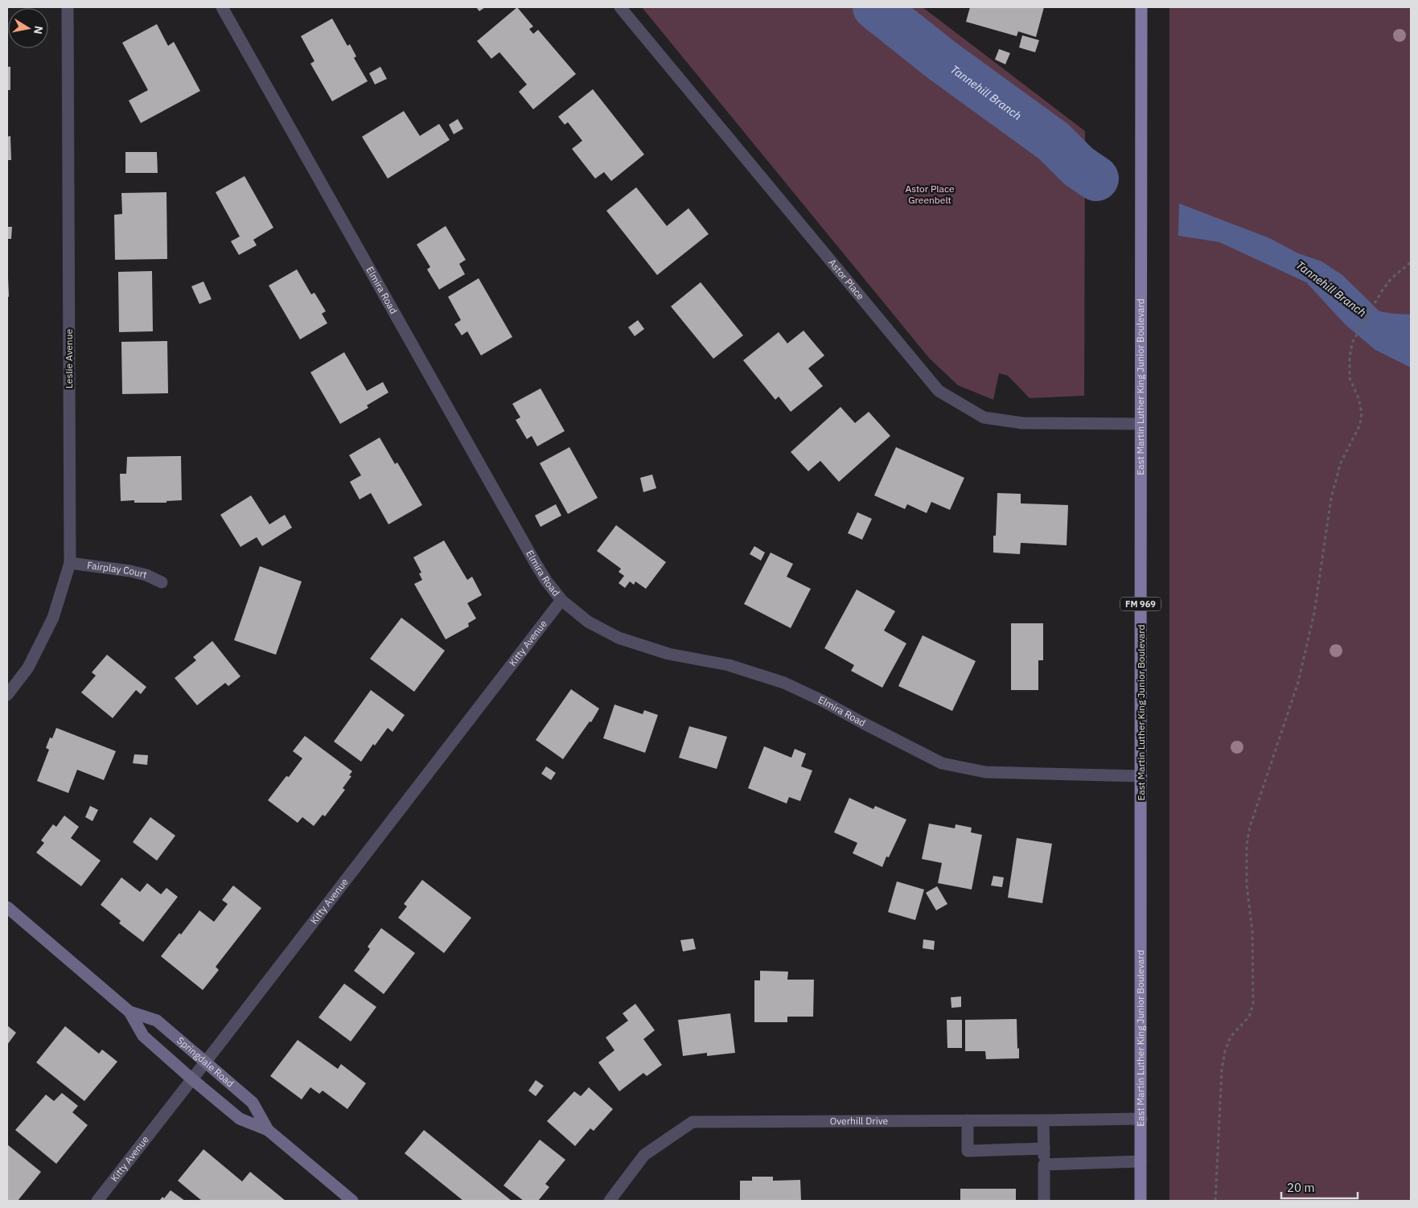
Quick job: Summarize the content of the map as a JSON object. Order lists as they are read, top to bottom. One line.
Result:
{"streets":{"main road":["East Martin Luther King Junior Boulevard","FM 969","Springdale Road"],"street":["Astor Place","Elmira Road","Leslie Avenue","Fairplay Court","Kitty Avenue","Overhill Drive"]},"crossings":[["Astor Place","East Martin Luther King Junior Boulevard"],["Elmira Road","East Martin Luther King Junior Boulevard"],["Elmira Road","Kitty Avenue"],["Leslie Avenue","Fairplay Court"],["East Martin Luther King Junior Boulevard","Overhill Drive"],["Kitty Avenue","Springdale Road"]],"water":["Tannehill Branch"],"parks":["Astor Place Greenbelt"],"scale_bar":"20 m","north":"right"}
